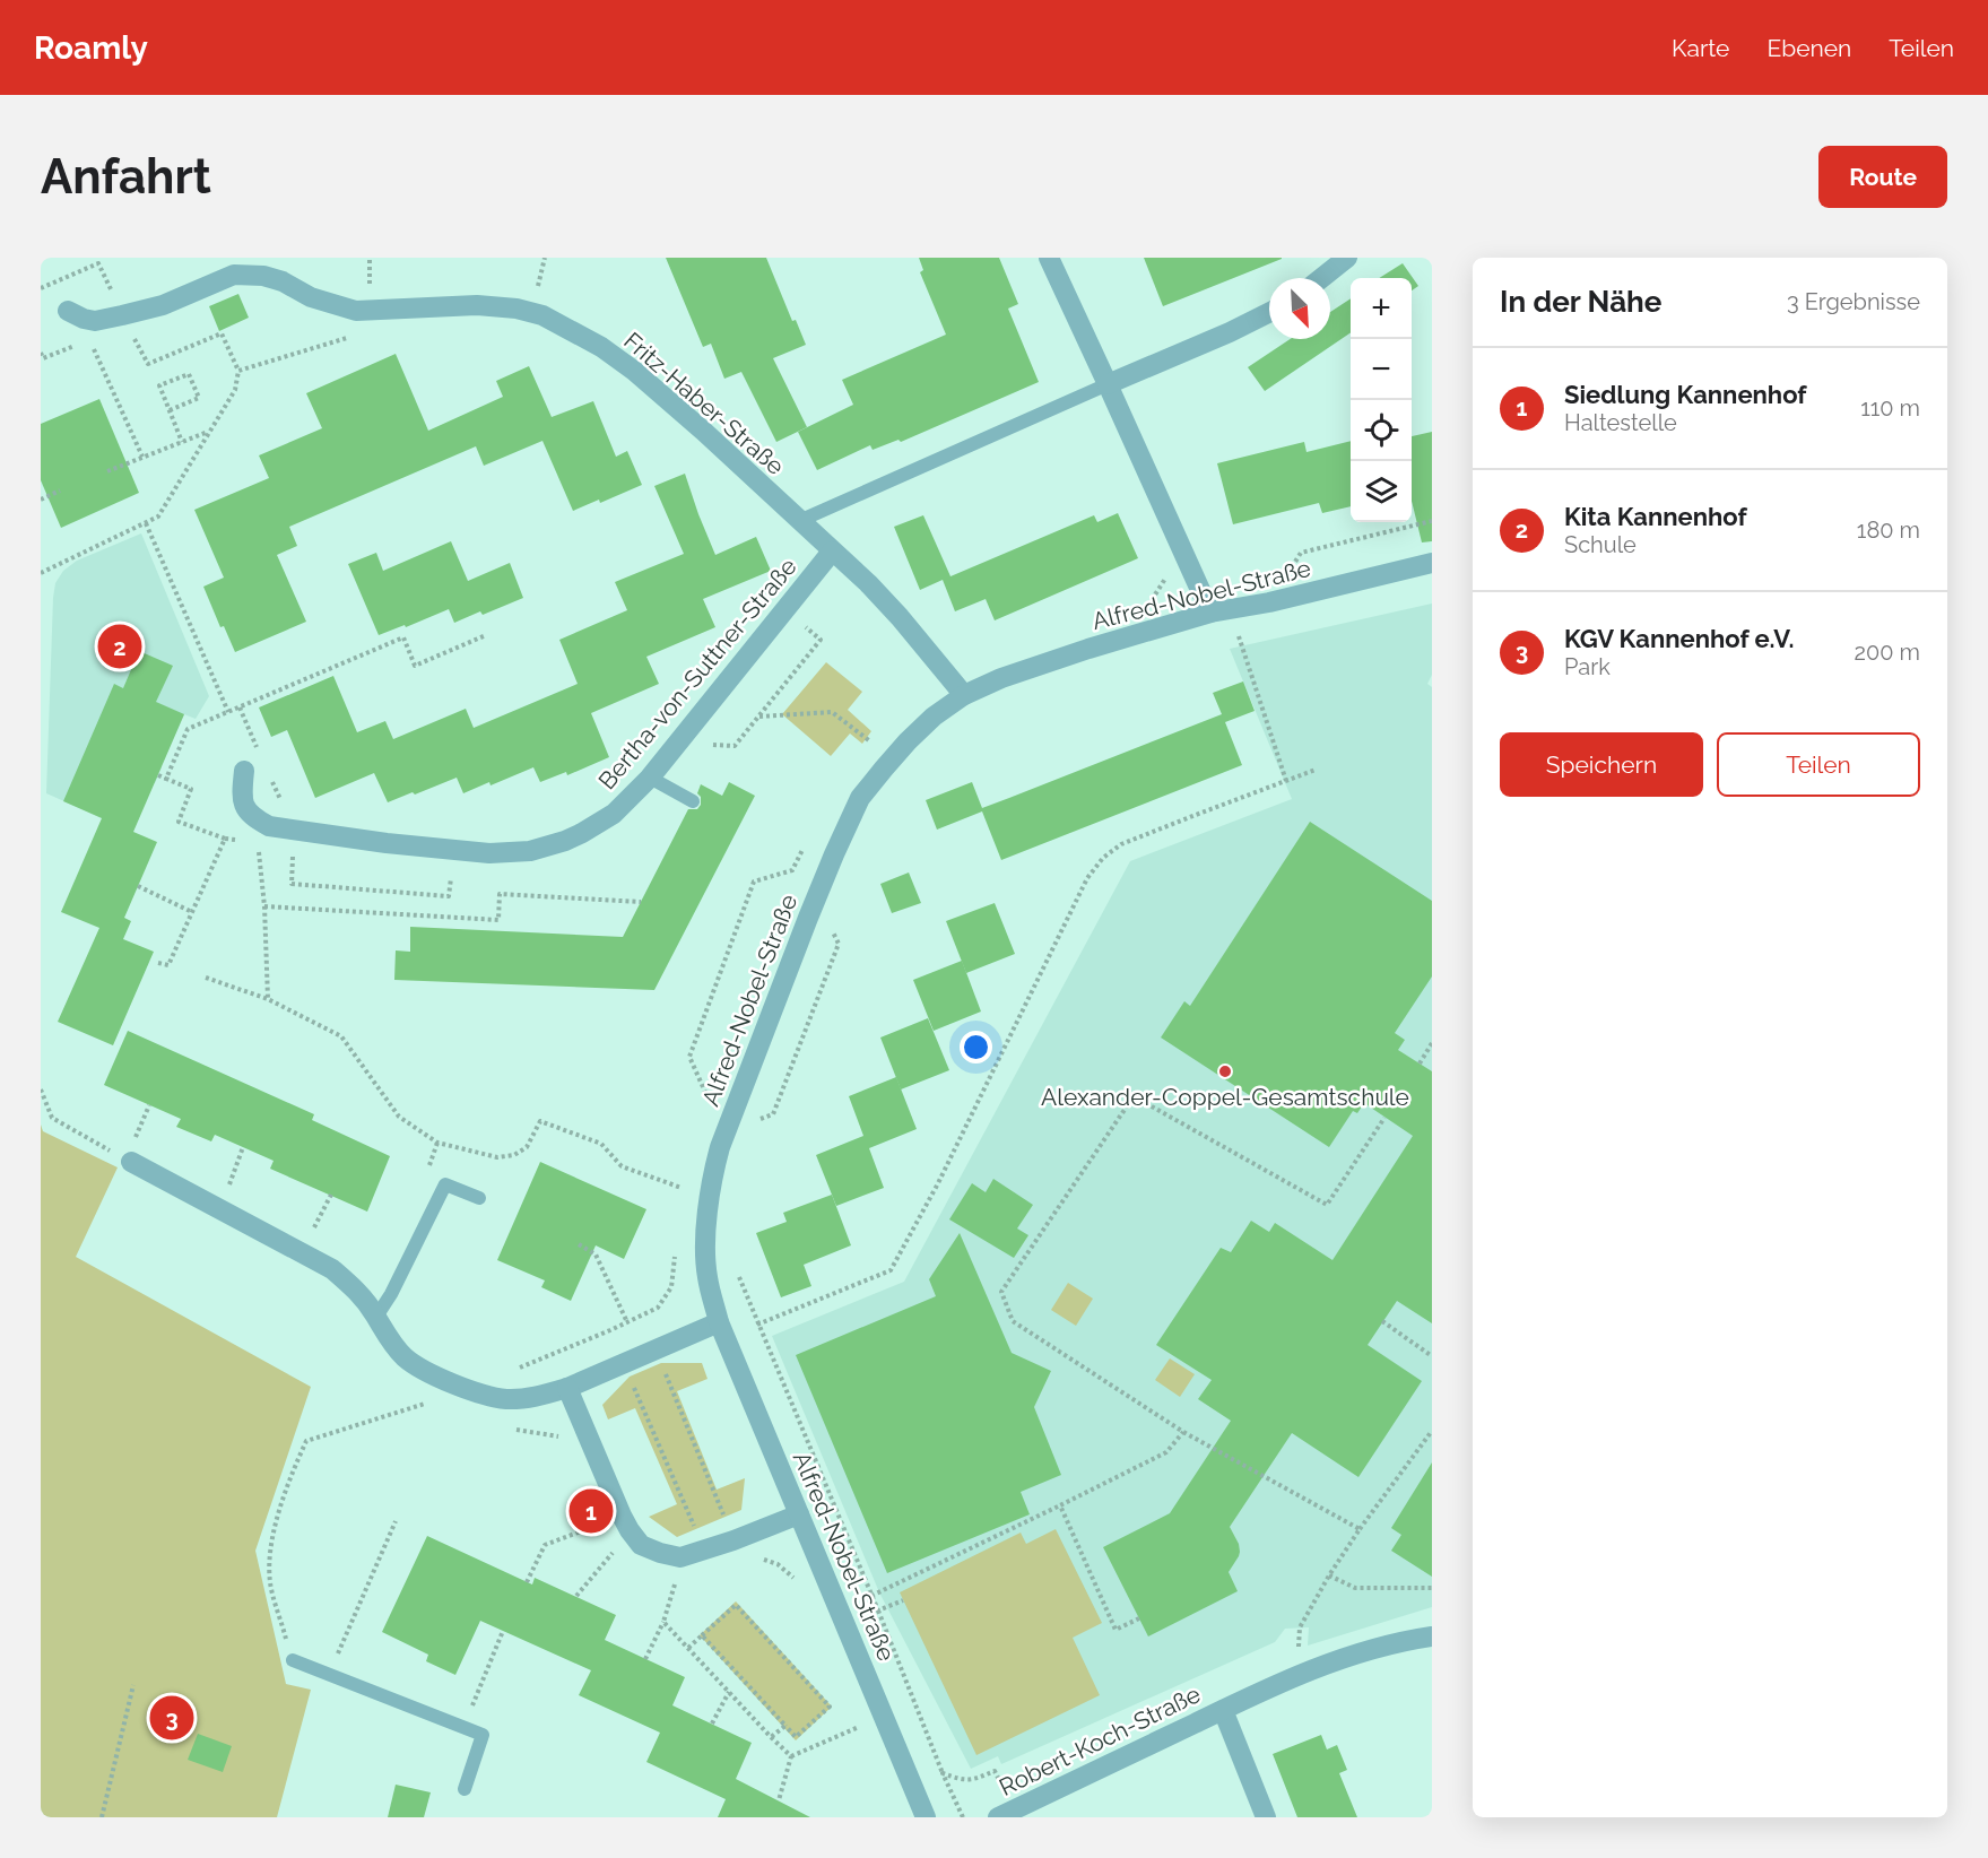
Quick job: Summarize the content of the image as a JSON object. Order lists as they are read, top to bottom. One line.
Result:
{"streets":{"street":["Fritz-Haber-Straße","Alfred-Nobel-Straße","Bertha-von-Suttner-Straße","Robert-Koch-Straße"]},"crossings":[["Fritz-Haber-Straße","Alfred-Nobel-Straße"],["Fritz-Haber-Straße","Bertha-von-Suttner-Straße"]],"places":["Alexander-Coppel-Gesamtschule"],"north":"bottom right","page":{"header":"Roamly","nav":["Karte","Ebenen","Teilen"],"buttons":["Route",["Speichern","Teilen"]],"title":"Anfahrt","heading":["In der Nähe","3 Ergebnisse"],"map_buttons":["+","−"],"list":[{"mark":"1","name":"Siedlung Kannenhof","note":"Haltestelle","value":"110 m"},{"mark":"2","name":"Kita Kannenhof","note":"Schule","value":"180 m"},{"mark":"3","name":"KGV Kannenhof e.V.","note":"Park","value":"200 m"}],"pins":["2","1","3"]}}
